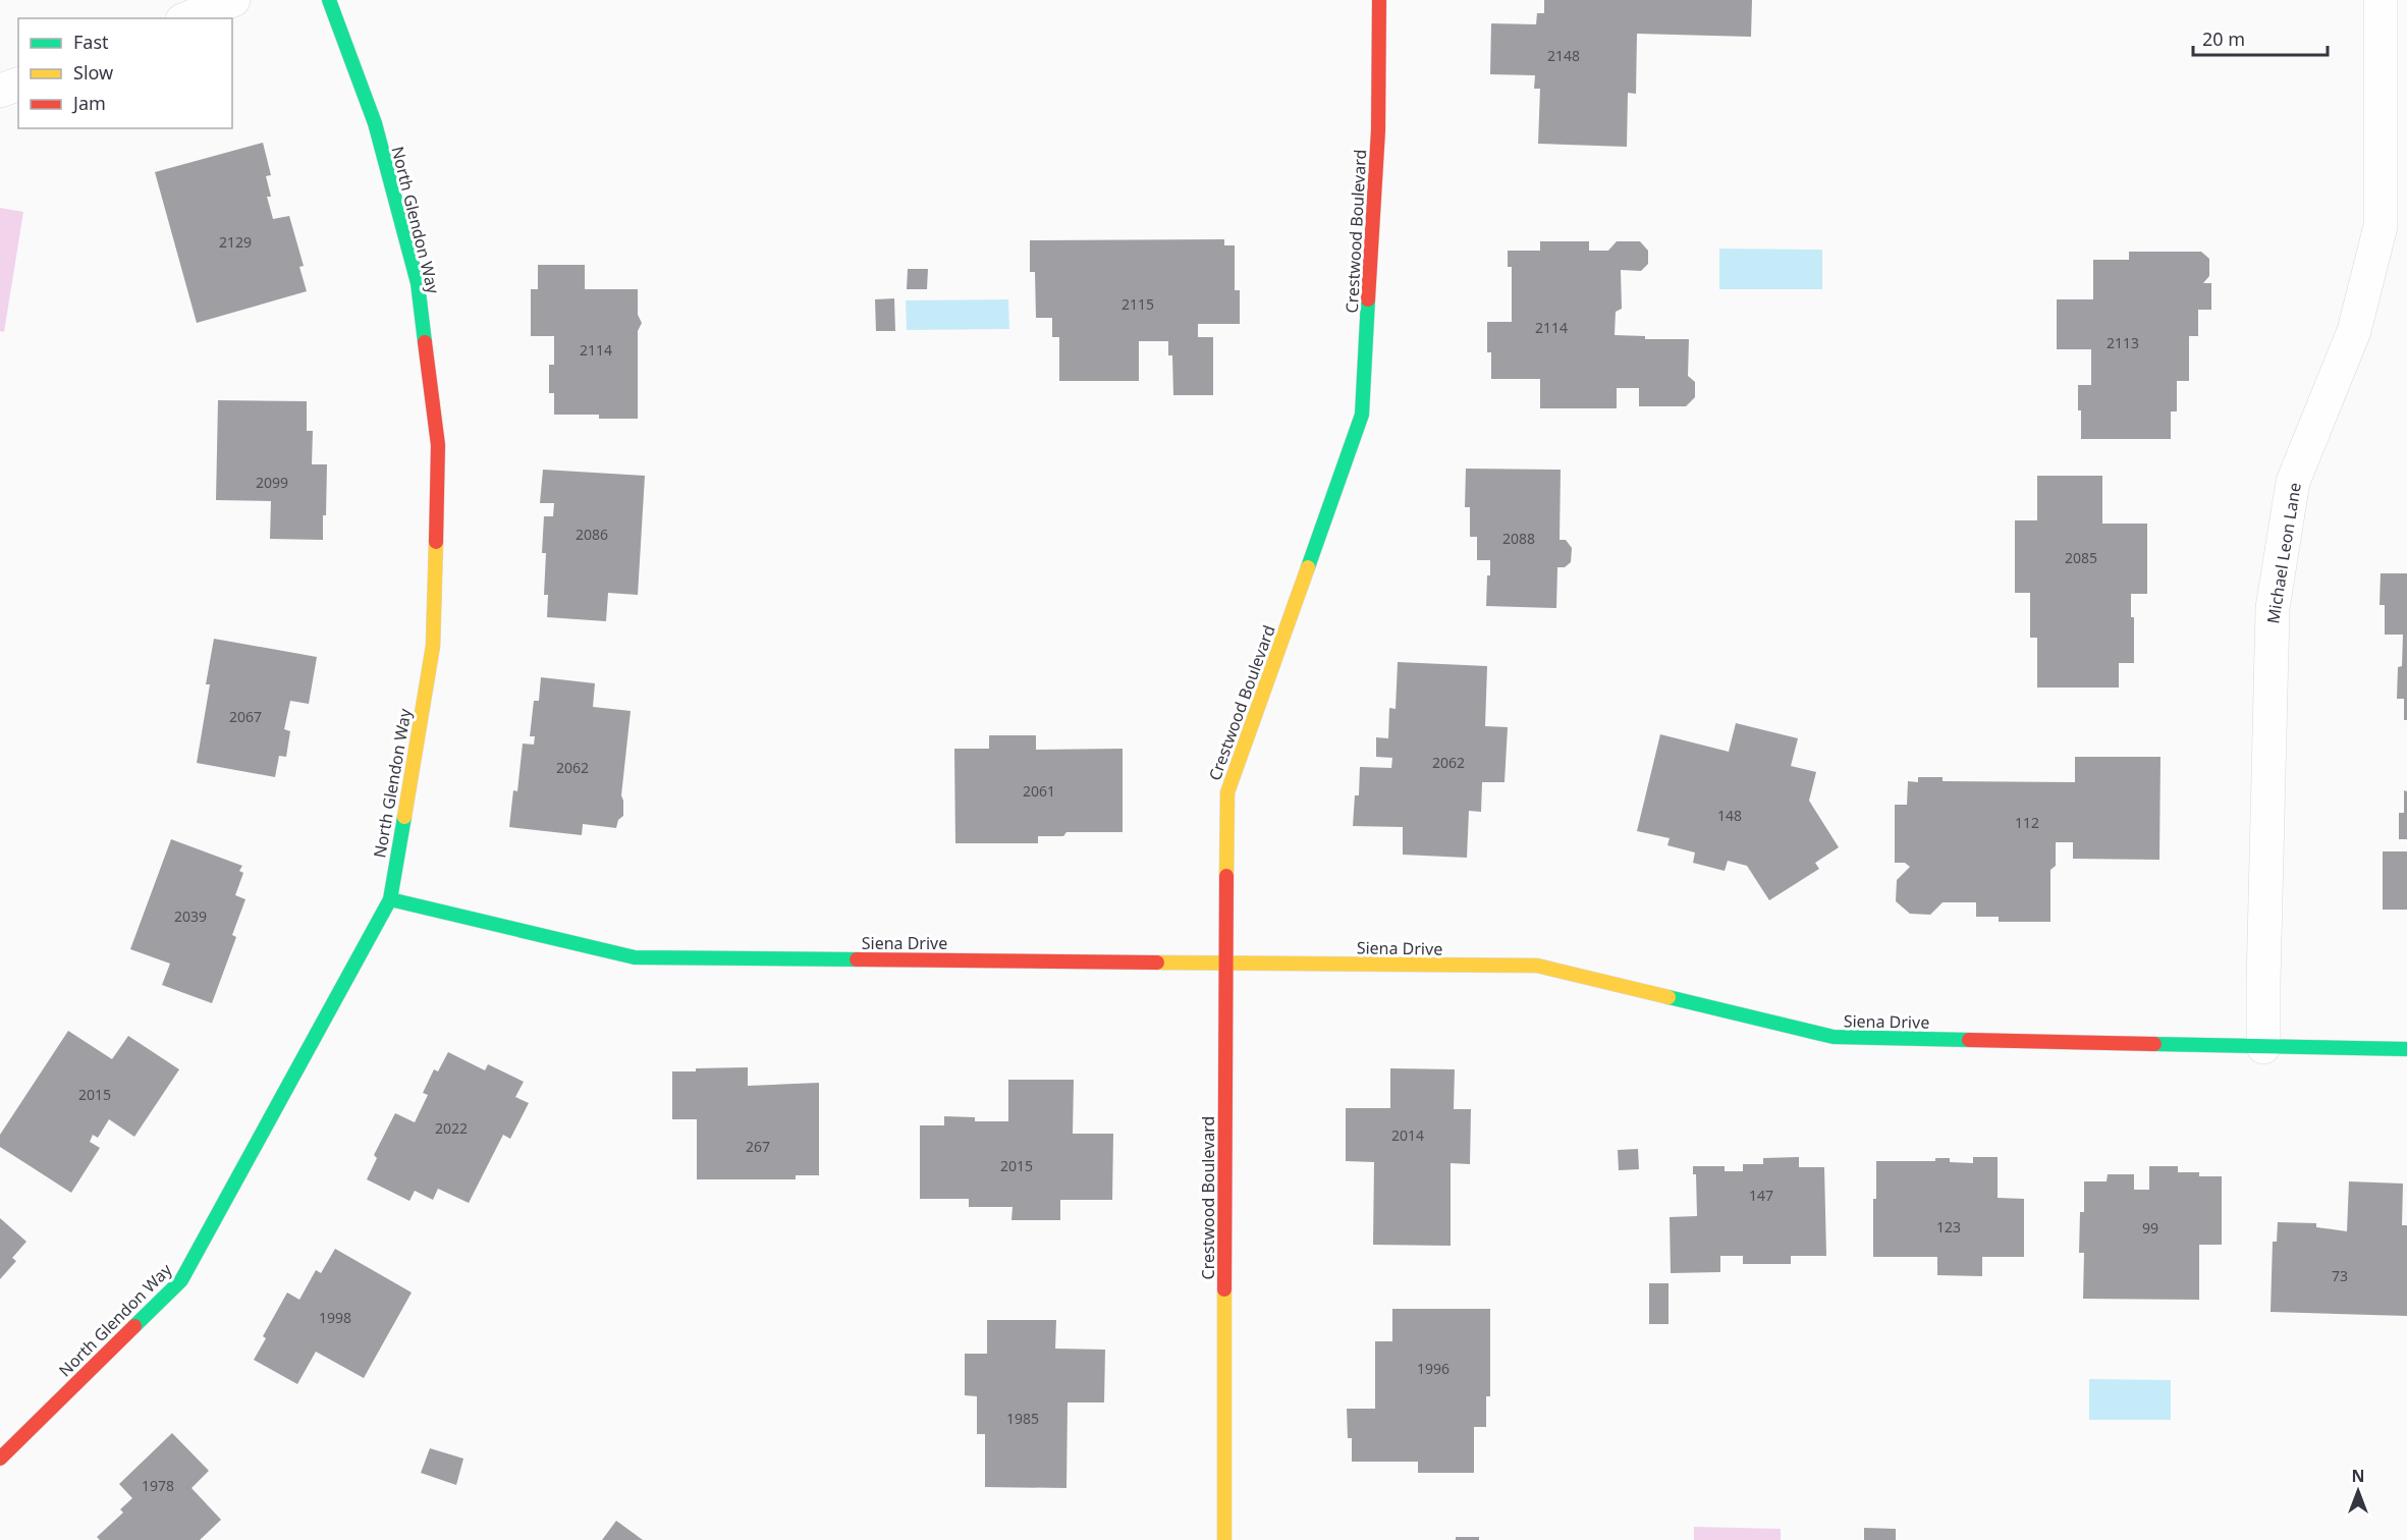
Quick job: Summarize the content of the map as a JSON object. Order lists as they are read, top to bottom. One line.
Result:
{"streets":{"street":["North Glendon Way","Crestwood Boulevard","Michael Leon Lane","Siena Drive"]},"crossings":[["North Glendon Way","Siena Drive"],["Crestwood Boulevard","Siena Drive"],["Michael Leon Lane","Siena Drive"]],"house_numbers":["2148","2129","2115","2114","2113","2114","2099","2086","2088","2085","2067","2062","2062","2061","148","112","2039","2015","2022","2014","267","2015","147","123","99","73","1998","1996","1985","1978"],"legend":["Fast","Slow","Jam"],"scale_bar":"20 m","north":"top"}
